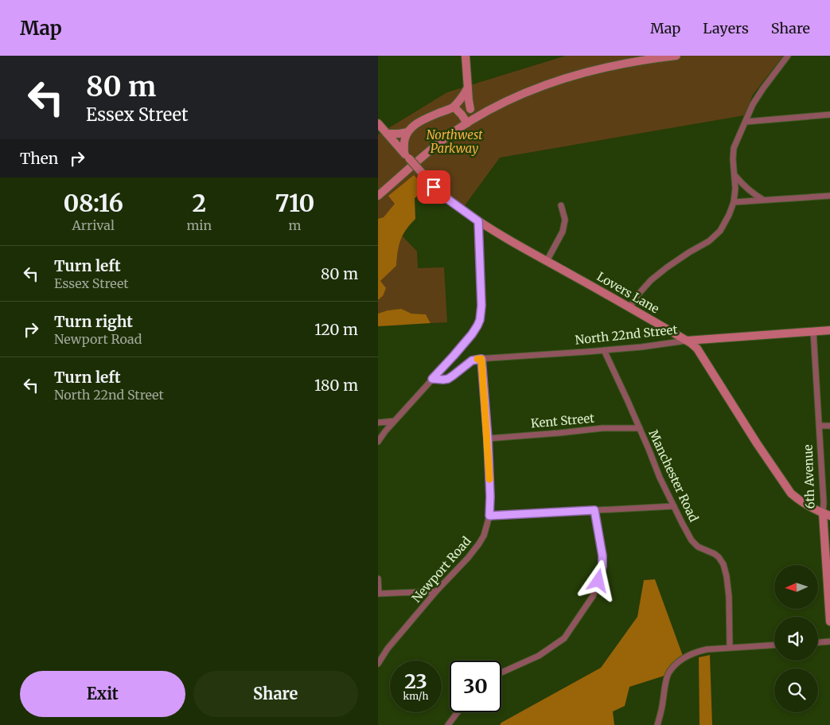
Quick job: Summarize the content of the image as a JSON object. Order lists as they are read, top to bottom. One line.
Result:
{"streets":{"street":["Lovers Lane","North 22nd Street","Kent Street","Manchester Road","6th Avenue","Newport Road"]},"crossings":[["Lovers Lane","North 22nd Street"],["Lovers Lane","6th Avenue"],["North 22nd Street","Manchester Road"],["North 22nd Street","6th Avenue"],["North 22nd Street","Newport Road"],["Kent Street","Manchester Road"],["Kent Street","Newport Road"]],"parks":["Northwest Parkway"],"north":"left","page":{"header":"Map","nav":["Map","Layers","Share"],"turn":["80 m","Essex Street"],"then":"Then","eta":["08:16","Arrival","2","min","710","m"],"list":[{"name":"Turn left","note":"Essex Street","value":"80 m"},{"name":"Turn right","note":"Newport Road","value":"120 m"},{"name":"Turn left","note":"North 22nd Street","value":"180 m"}],"speed":"23 km/h","limit":"30","buttons":["Exit","Share"]}}
